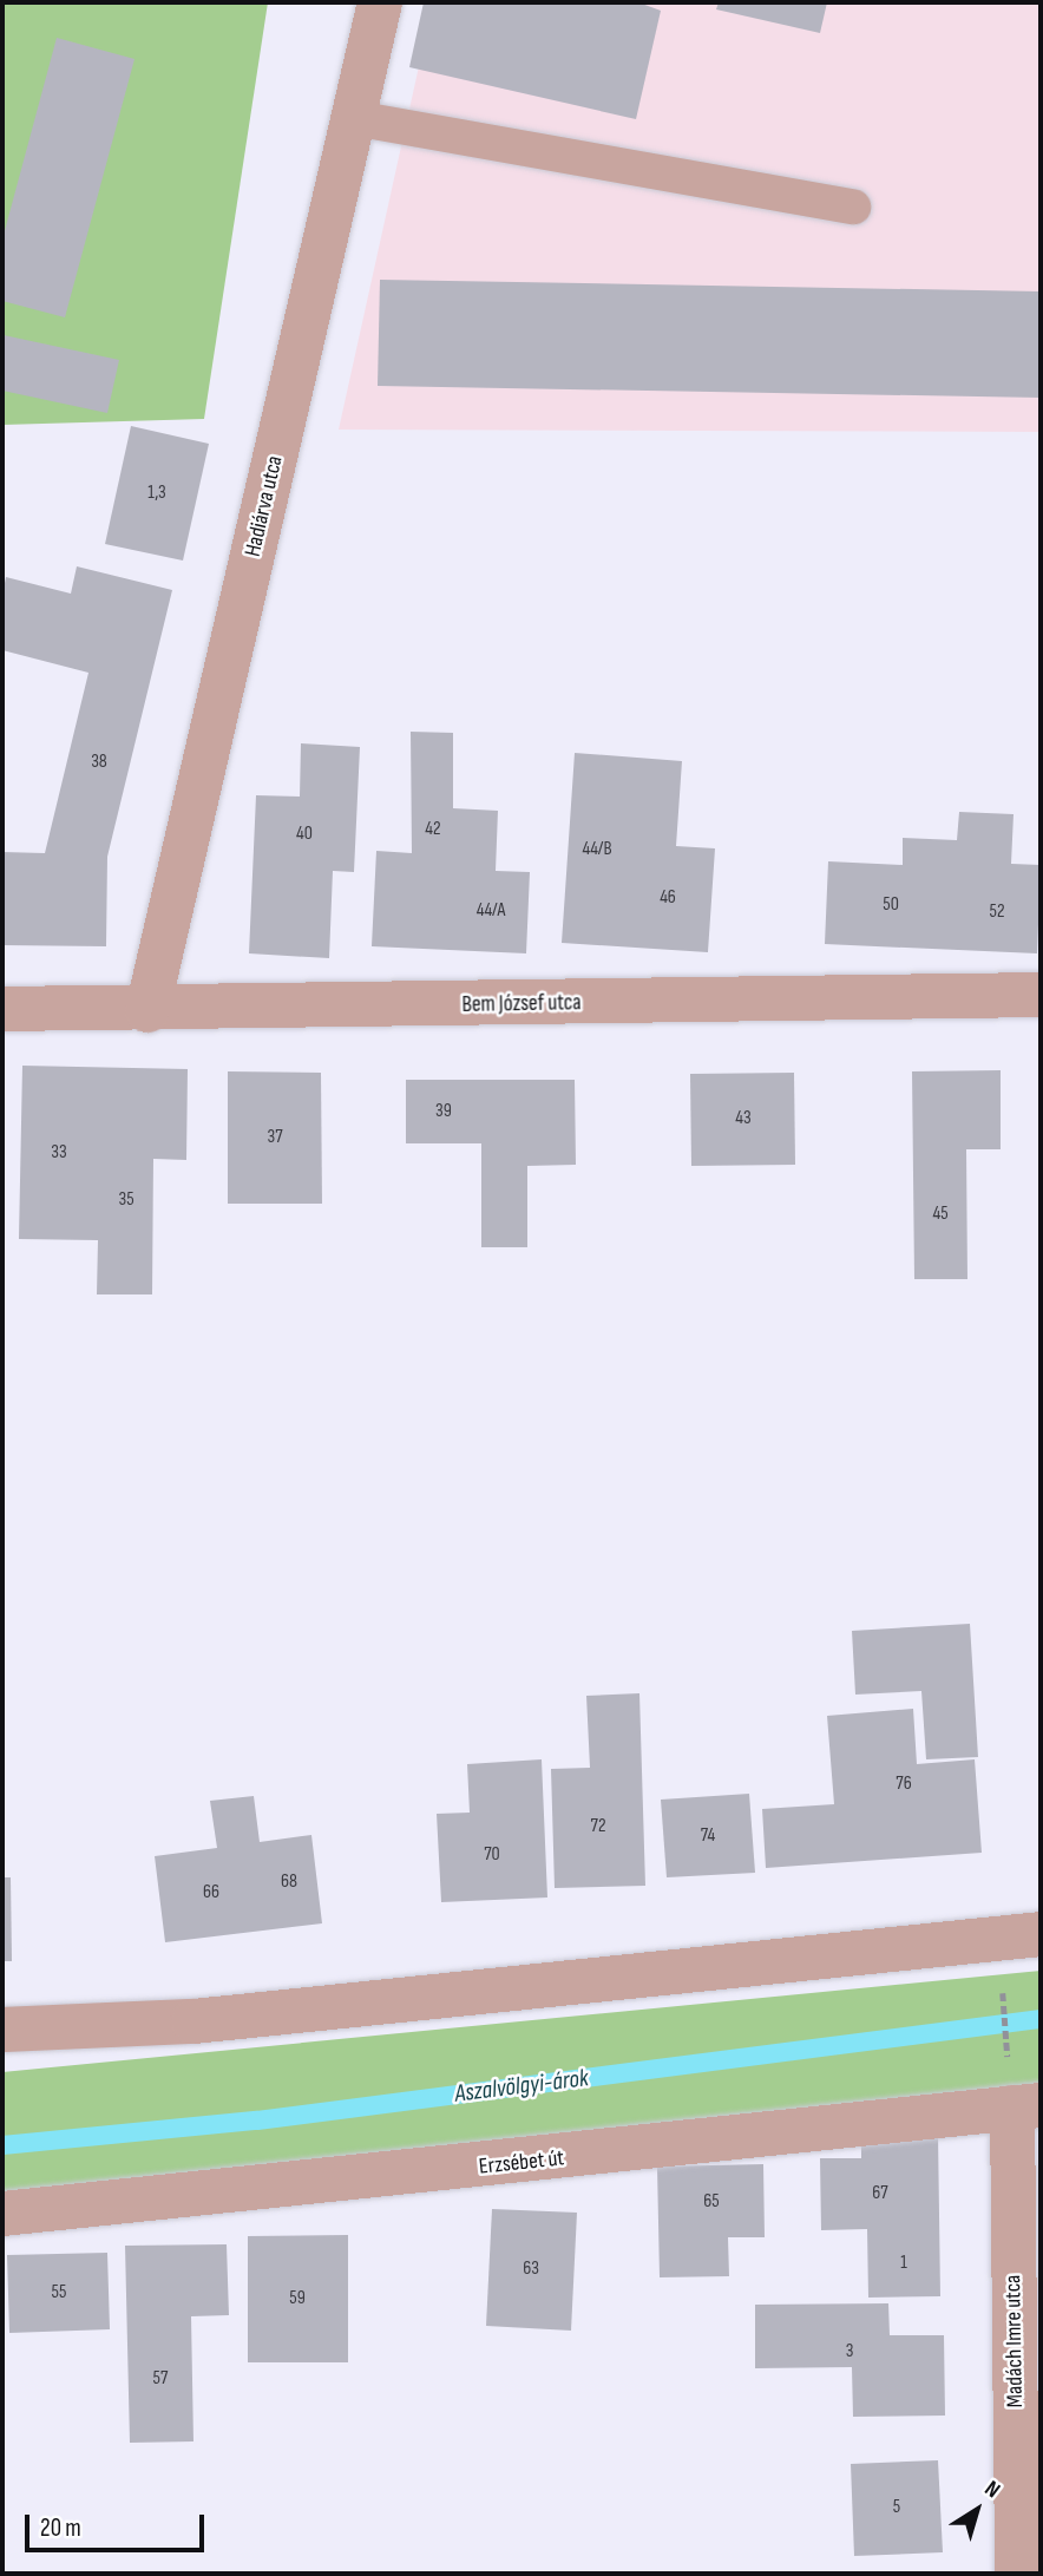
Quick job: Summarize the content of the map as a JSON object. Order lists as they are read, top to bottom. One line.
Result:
{"streets":{"street":["Hadiárva utca","Bem József utca","Erzsébet út","Madách Imre utca"]},"crossings":[["Hadiárva utca","Bem József utca"],["Erzsébet út","Madách Imre utca"]],"water":["Aszalvölgyi-árok"],"house_numbers":["1,3","38","42","40","44/B","46","50","44/A","52","39","43","37","33","35","45","76","72","74","70","68","66","67","65","1","63","55","59","3","57","5"],"scale_bar":"20 m","north":"top right"}
